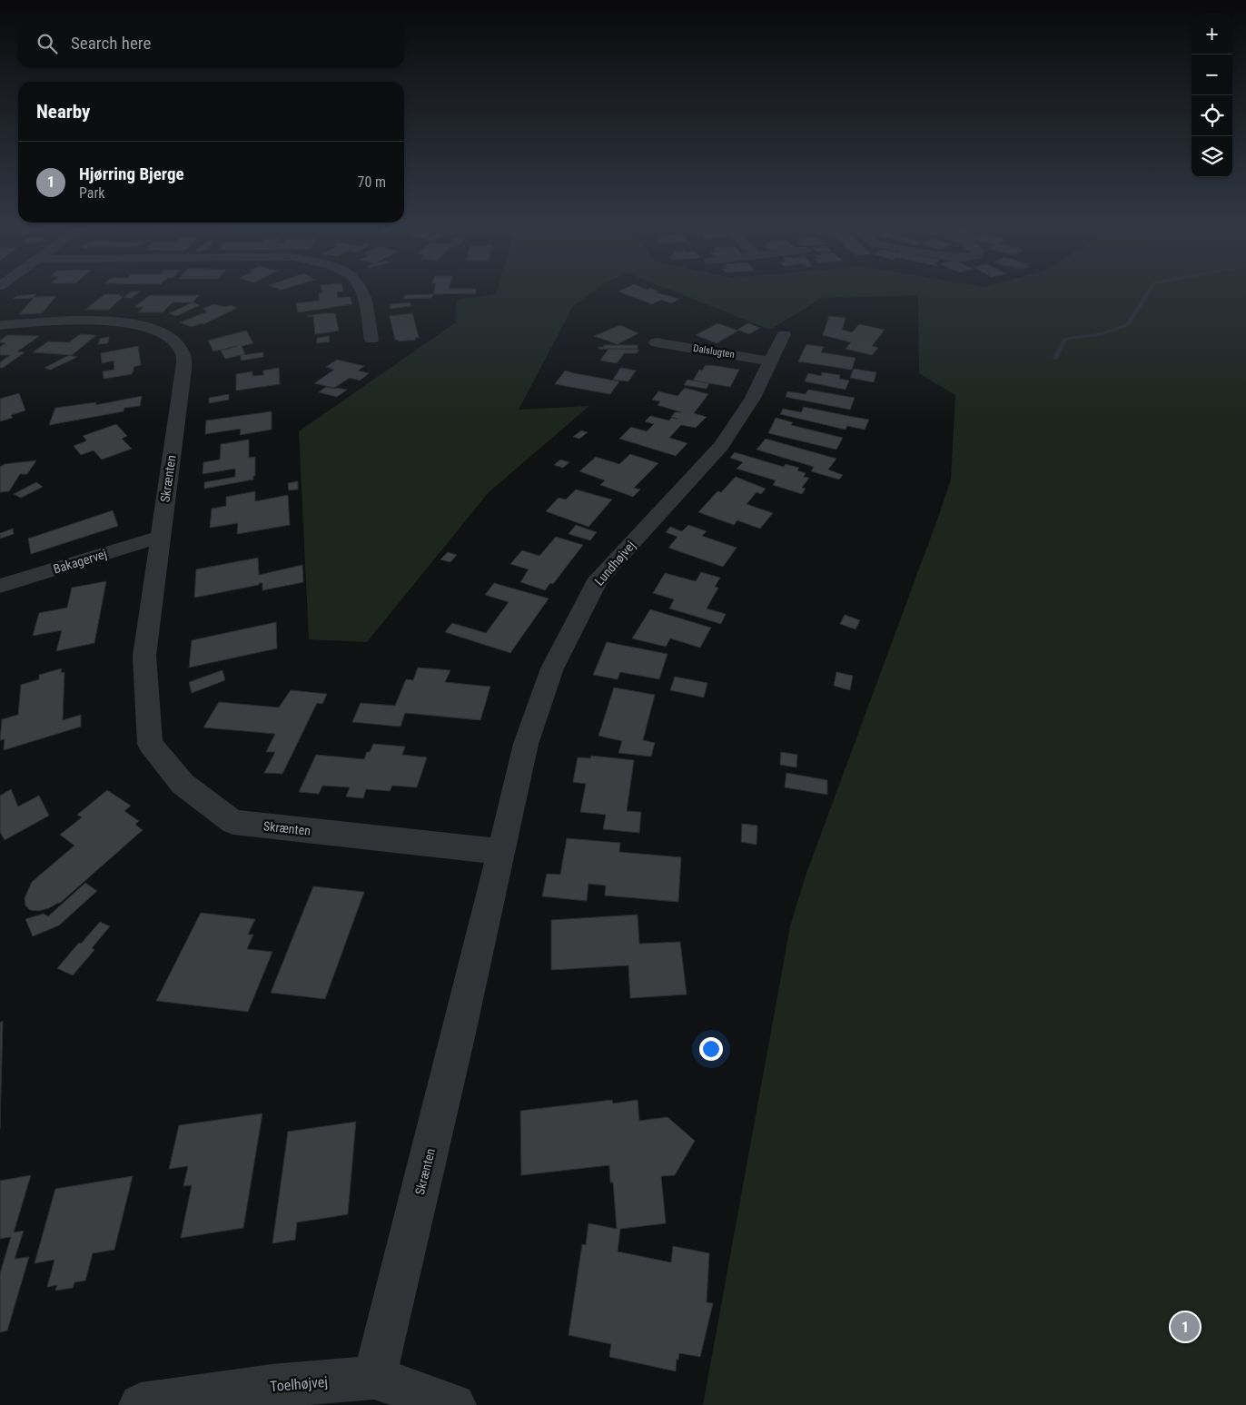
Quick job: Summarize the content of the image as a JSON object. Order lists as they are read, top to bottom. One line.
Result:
{"streets":{"street":["Dalslugten","Skrænten","Bakagervej","Lundhøjvej","Toelhøjvej"]},"crossings":[["Dalslugten","Lundhøjvej"],["Skrænten","Bakagervej"],["Skrænten","Lundhøjvej"],["Skrænten","Toelhøjvej"]],"page":{"map_buttons":["+","−"],"search":"Search here","heading":"Nearby","list":[{"mark":"1","name":"Hjørring Bjerge","note":"Park","value":"70 m"}],"pins":"1"}}
